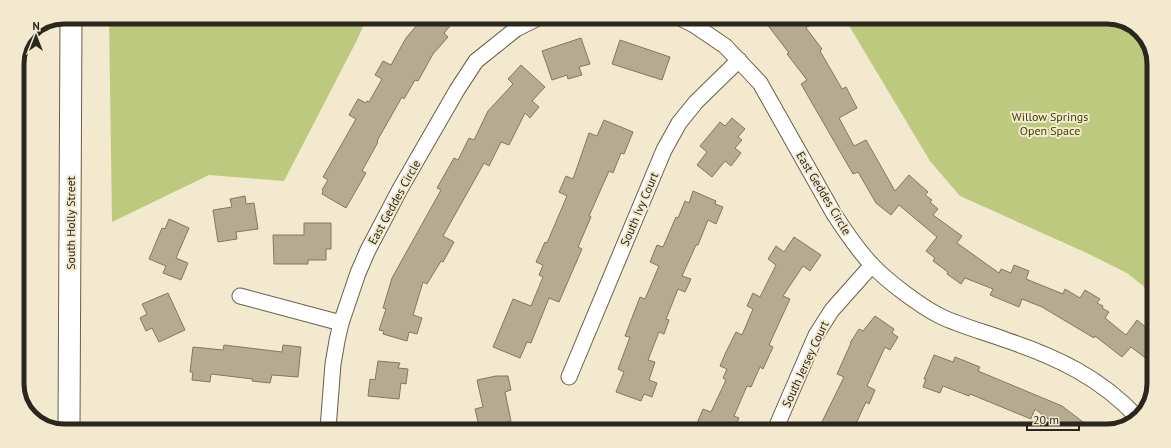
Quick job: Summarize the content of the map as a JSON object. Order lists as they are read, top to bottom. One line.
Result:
{"streets":{"main road":["South Holly Street"],"street":["East Geddes Circle","South Ivy Court","South Jersey Court"]},"crossings":[["East Geddes Circle","South Ivy Court"],["East Geddes Circle","South Jersey Court"]],"parks":["Willow Springs Open Space"],"scale_bar":"20 m","north":"top"}
